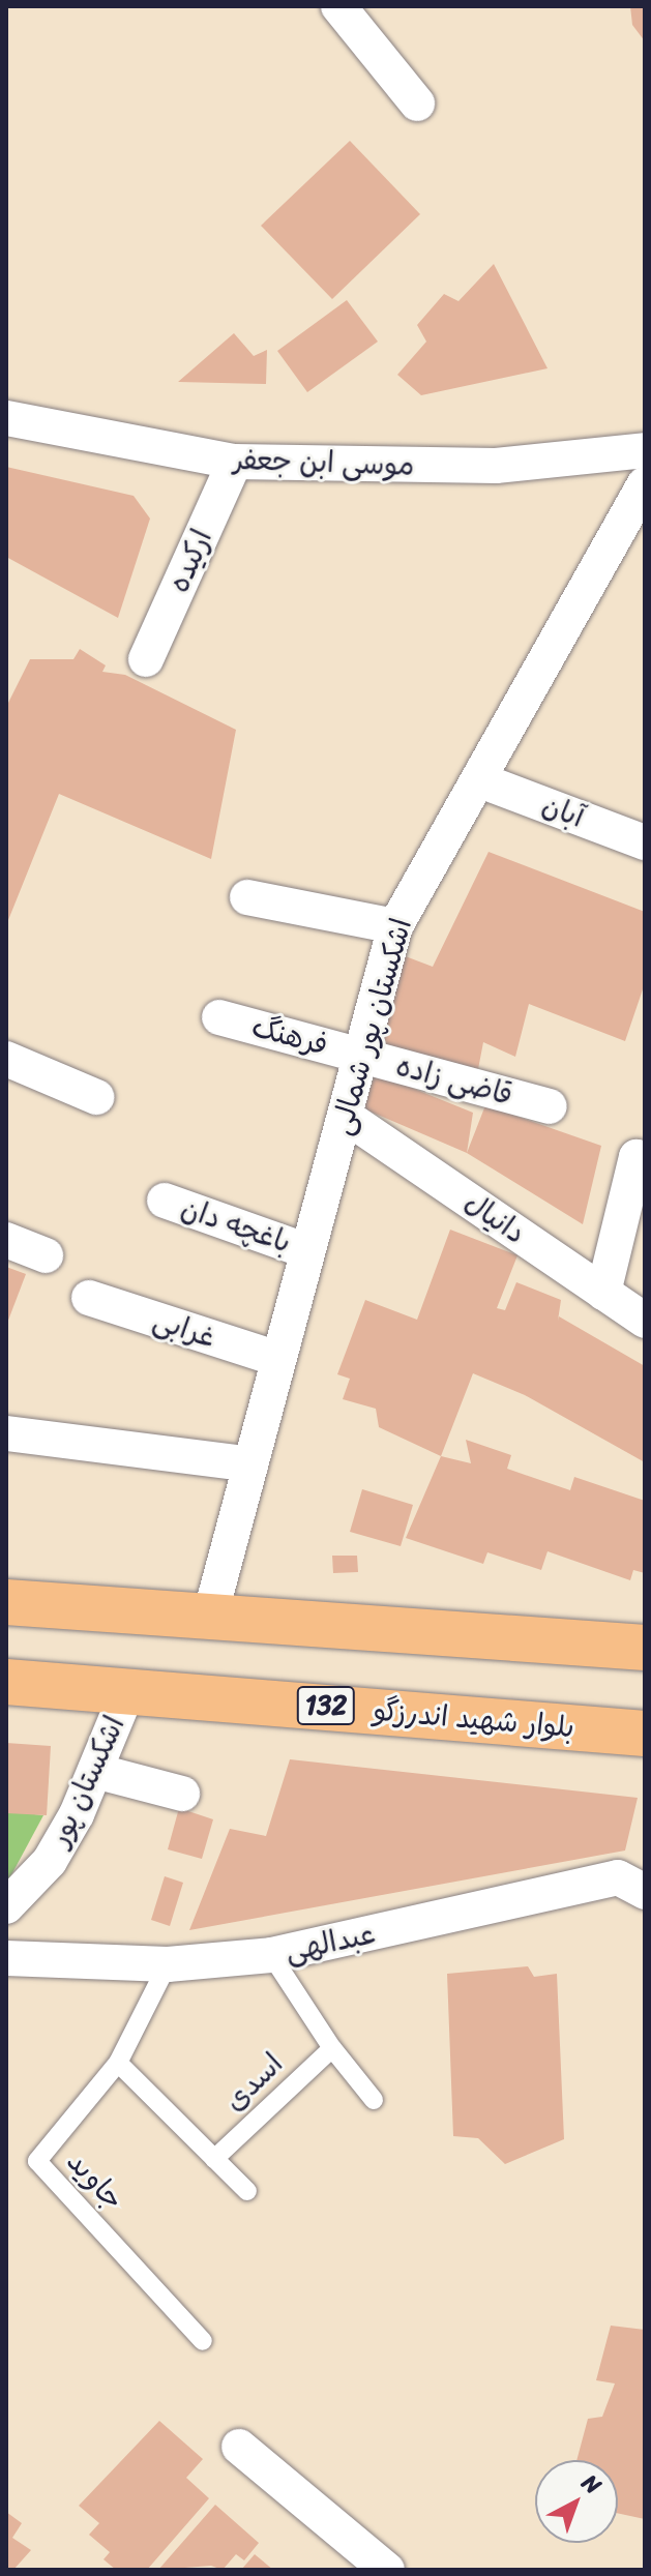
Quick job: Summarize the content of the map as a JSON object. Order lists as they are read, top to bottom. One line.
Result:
{"streets":{"main road":["132","بلوار شهید اندرزگو"],"street":["موسی ابن جعفر","ارکیده","آبان","اشکستان پور شمالی","فرهنگ","قاضی زاده","دانیال","باغچه دان","غرابی","اشکستان پور","عبدالهی"],"lane":["اسدی","جاوید"]},"crossings":[["موسی ابن جعفر","ارکیده"],["آبان","اشکستان پور شمالی"],["اشکستان پور شمالی","فرهنگ"],["اشکستان پور شمالی","قاضی زاده"],["اشکستان پور شمالی","دانیال"],["اشکستان پور شمالی","باغچه دان"],["اشکستان پور شمالی","غرابی"],["فرهنگ","قاضی زاده"],["بلوار شهید اندرزگو","اشکستان پور"],["عبدالهی","جاوید"]],"north":"top right"}
